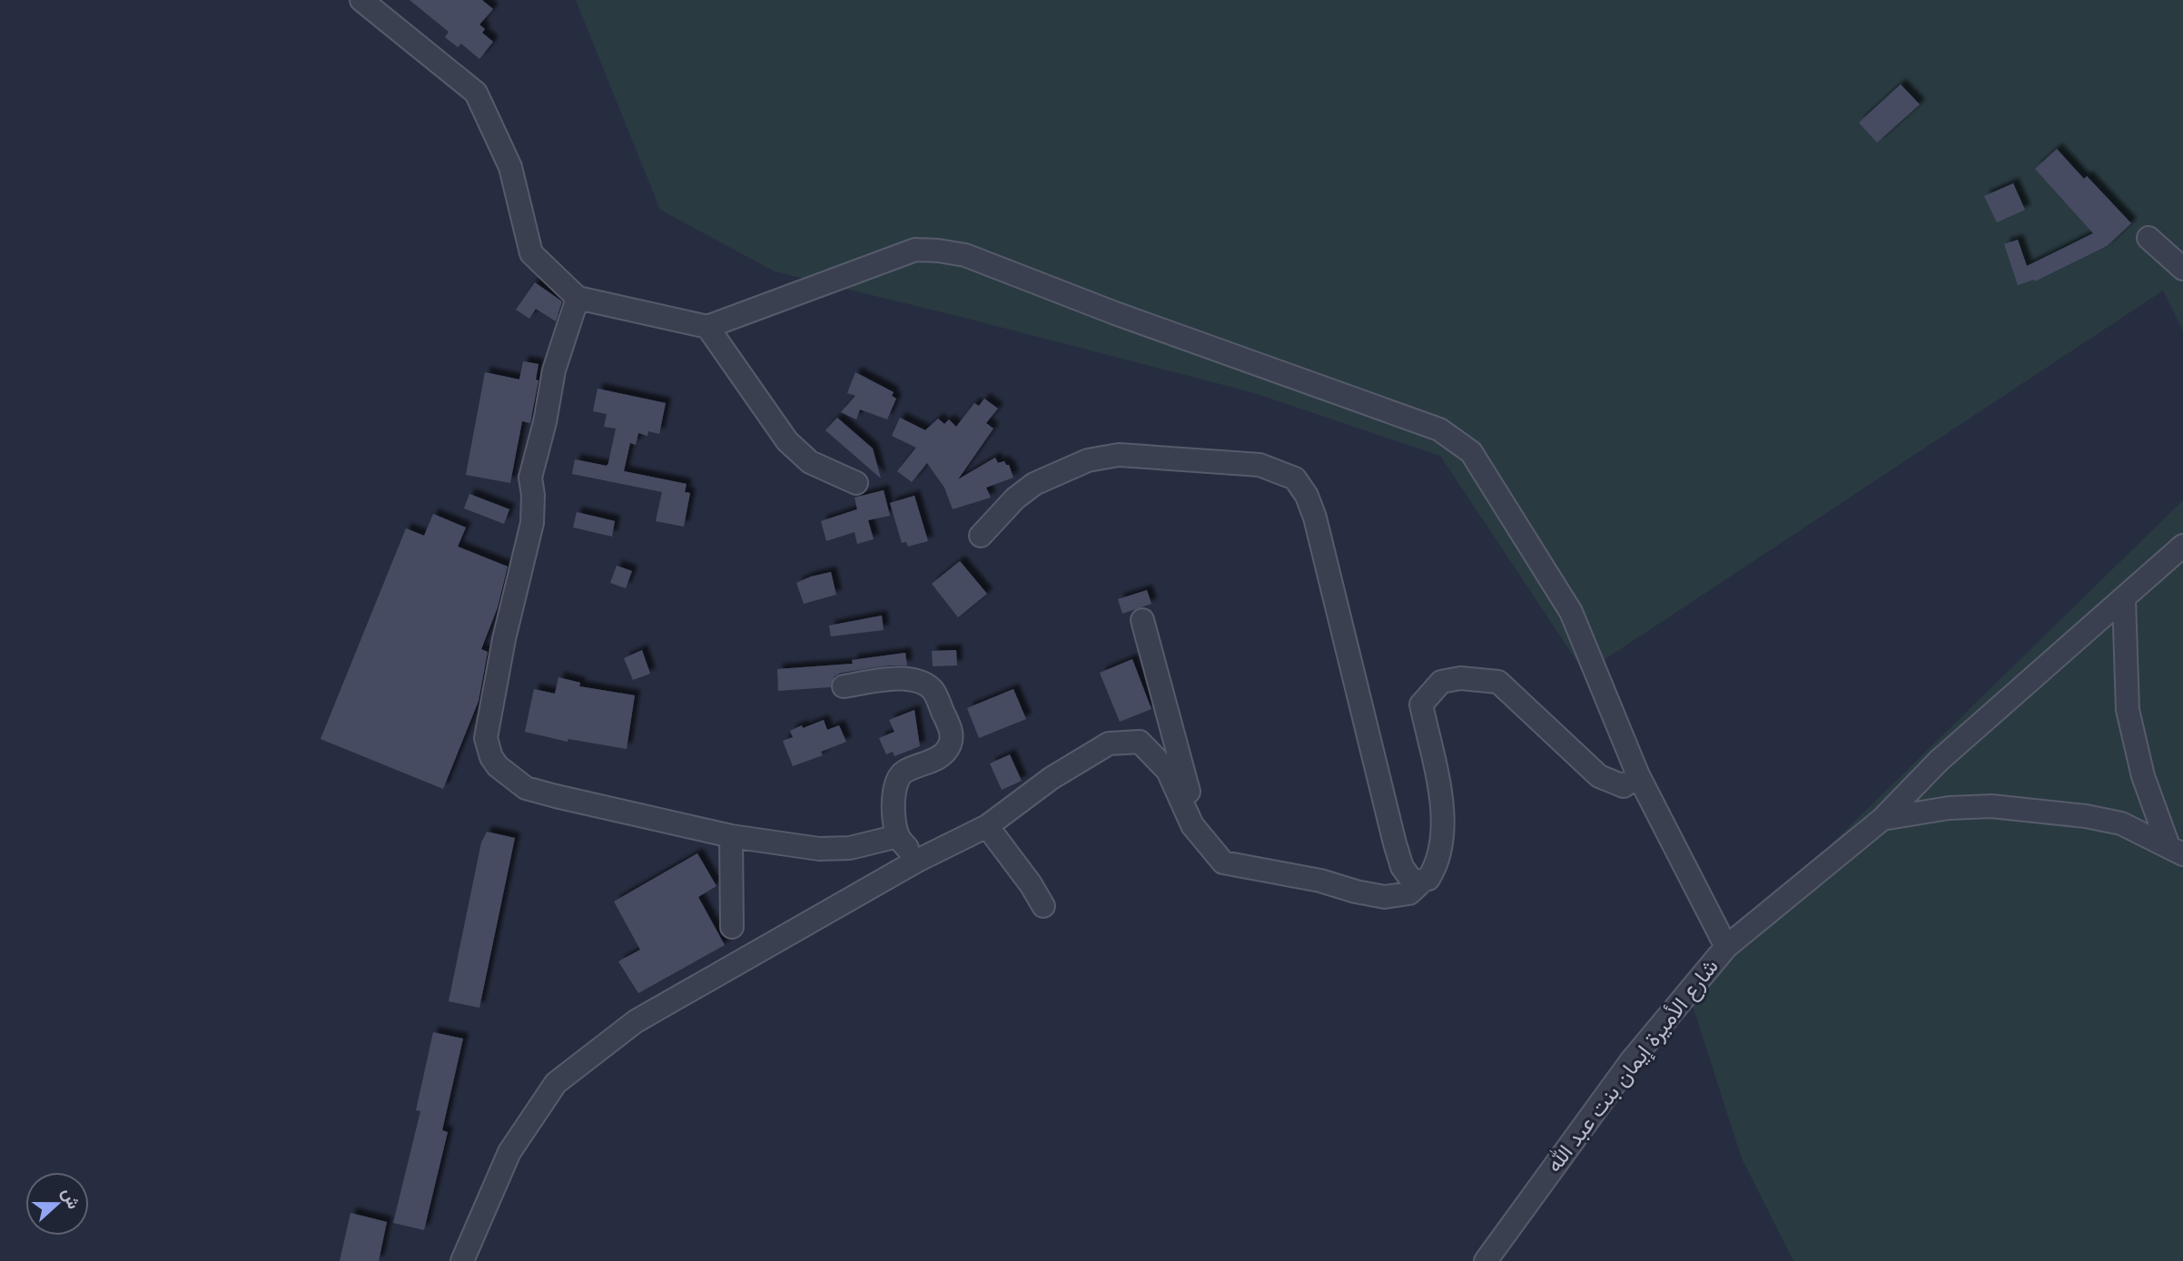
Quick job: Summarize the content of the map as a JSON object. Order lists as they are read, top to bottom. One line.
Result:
{"streets":{"street":["شارع الأميرة إيمان بنت عبد الله"]},"north":"right"}
